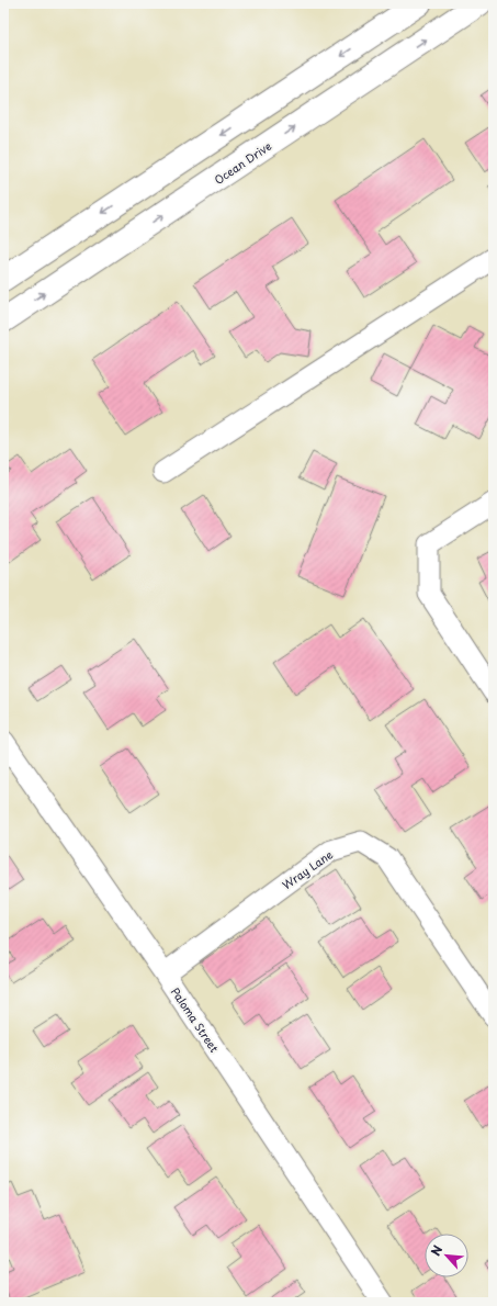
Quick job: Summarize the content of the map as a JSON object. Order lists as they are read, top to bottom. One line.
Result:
{"streets":{"main road":["Ocean Drive"],"street":["Wray Lane","Paloma Street"]},"crossings":[["Wray Lane","Paloma Street"]],"north":"top left"}
